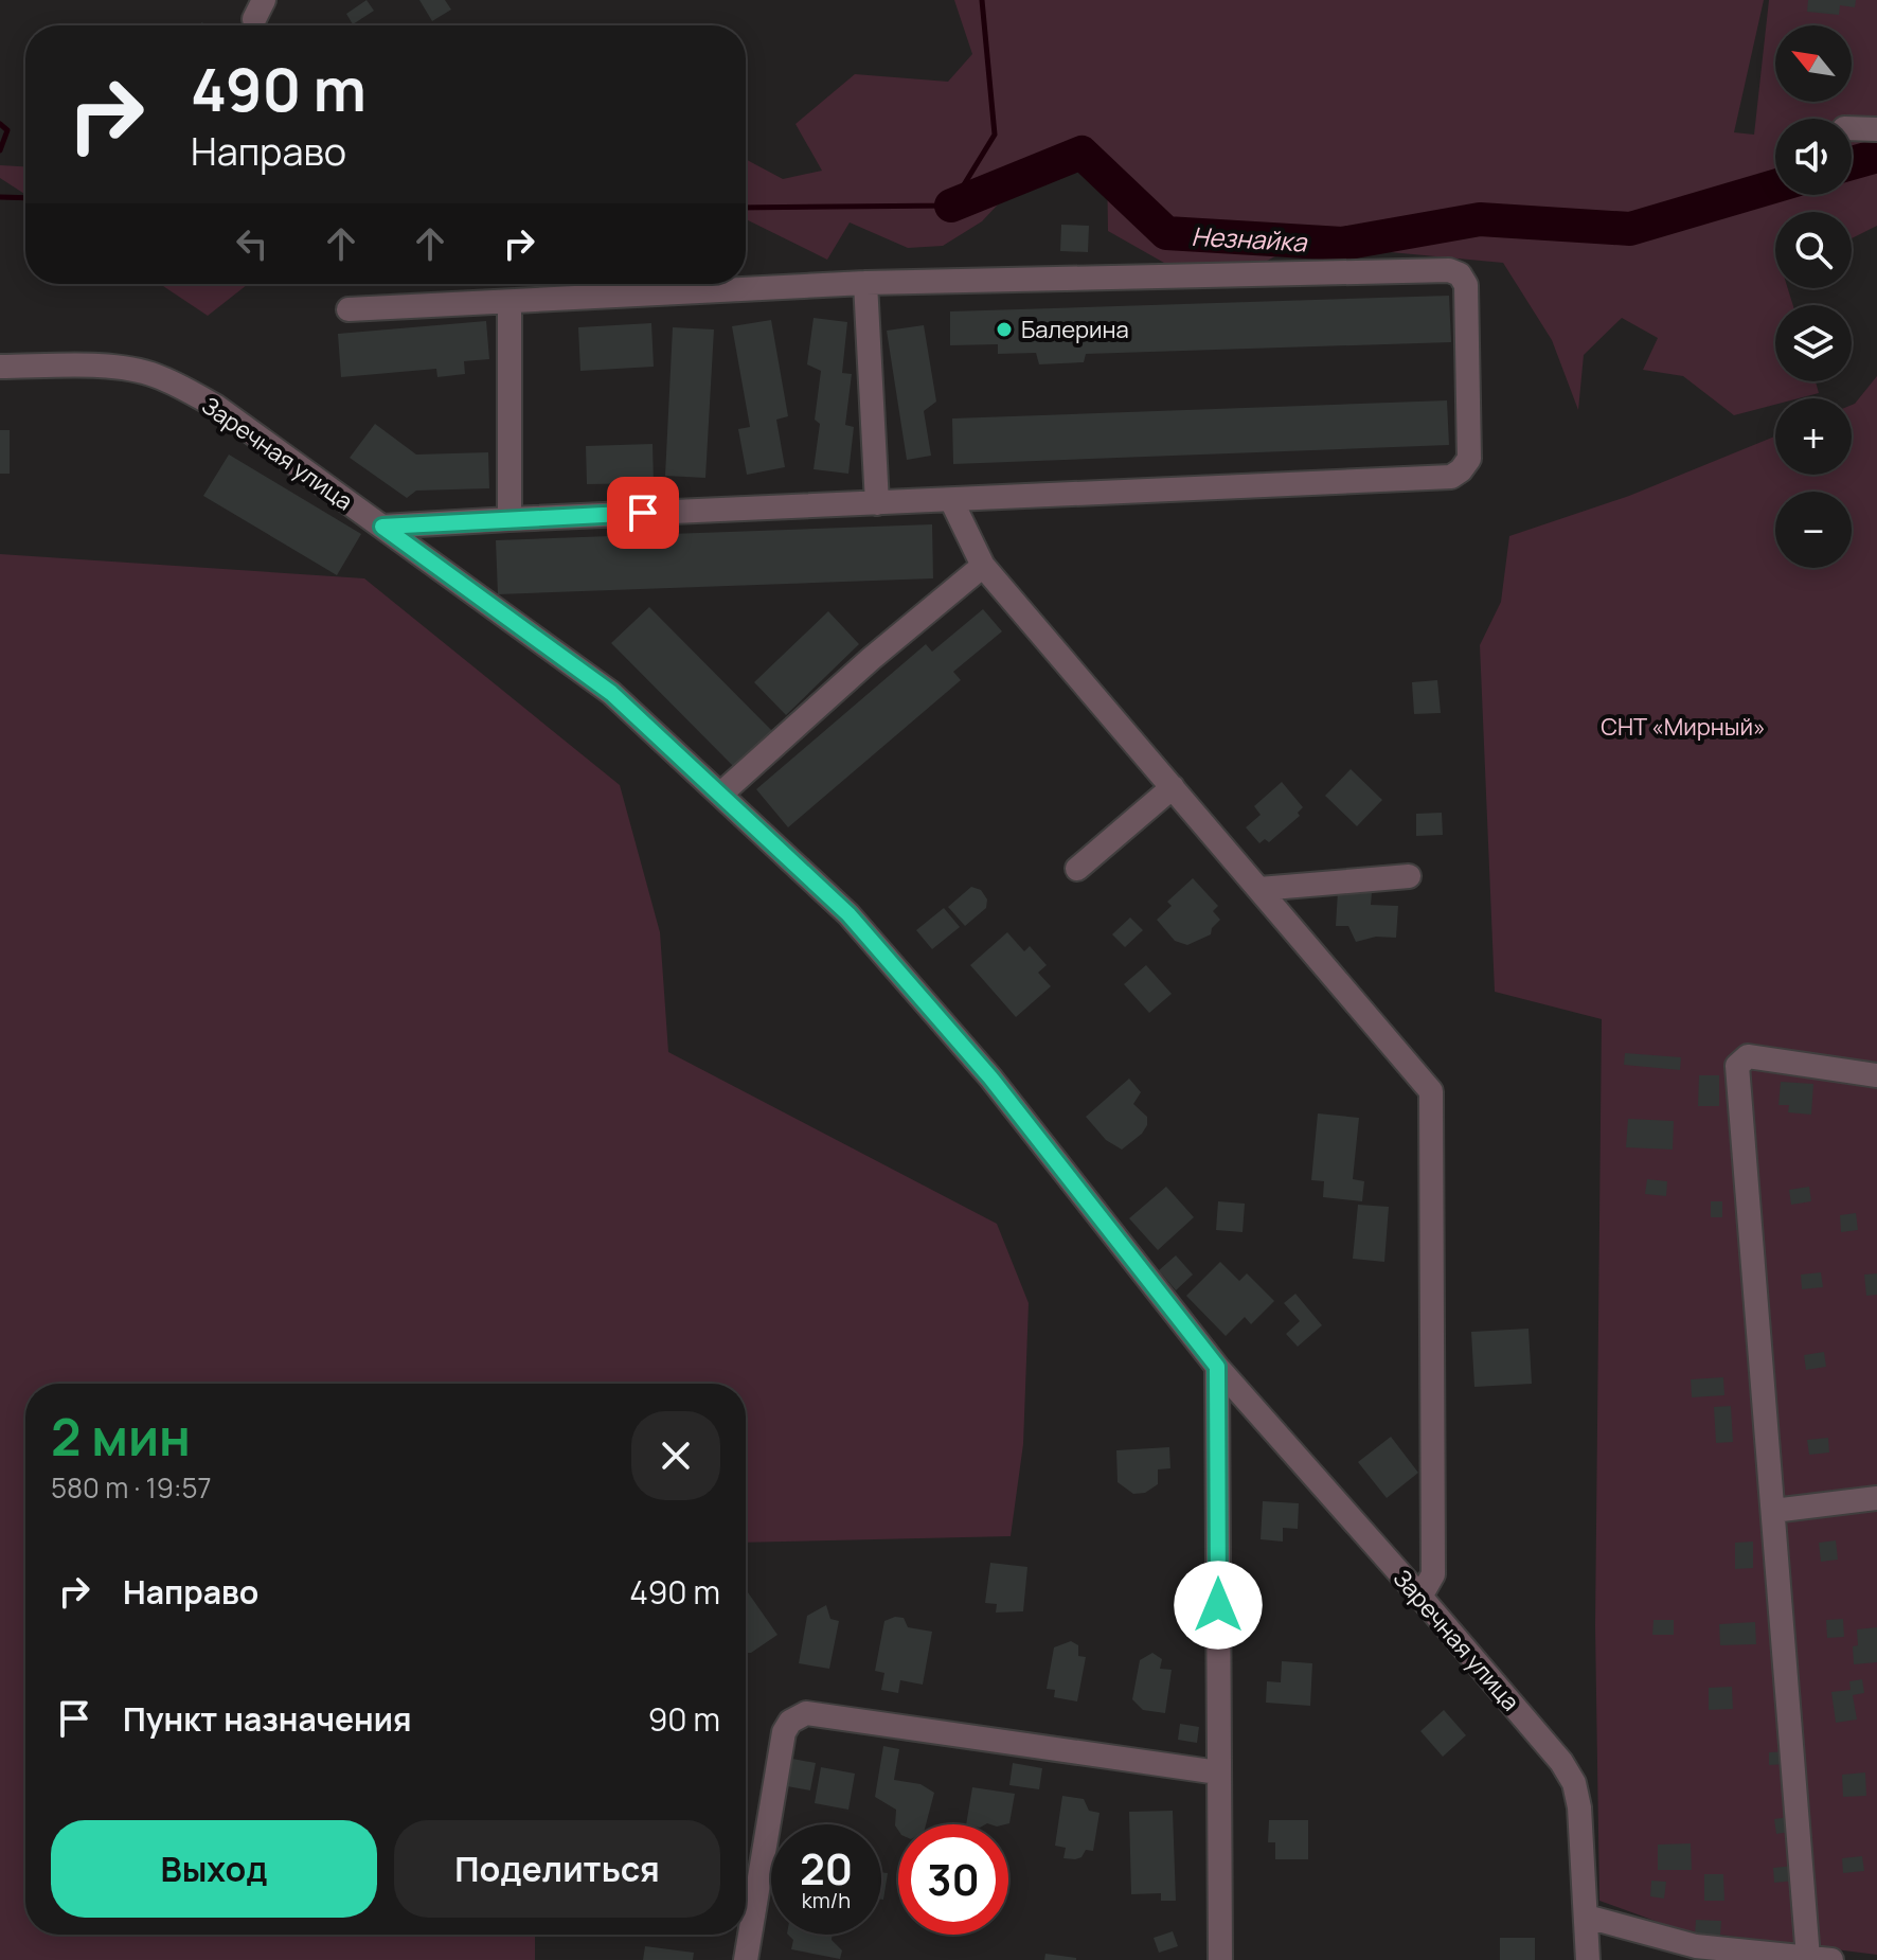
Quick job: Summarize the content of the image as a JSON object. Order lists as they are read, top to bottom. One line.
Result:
{"streets":{"street":["Заречная улица"]},"water":["Незнайка"],"parks":["СНТ «Мирный»"],"places":["Балерина"],"north":"top left","page":{"map_buttons":["+","−"],"turn":["490 m","Направо"],"heading":["2 мин","580 m · 19:57"],"list":[{"name":"Направо","value":"490 m"},{"name":"Пункт назначения","value":"90 m"}],"buttons":["Выход","Поделиться"],"speed":"20 km/h","limit":"30"}}
